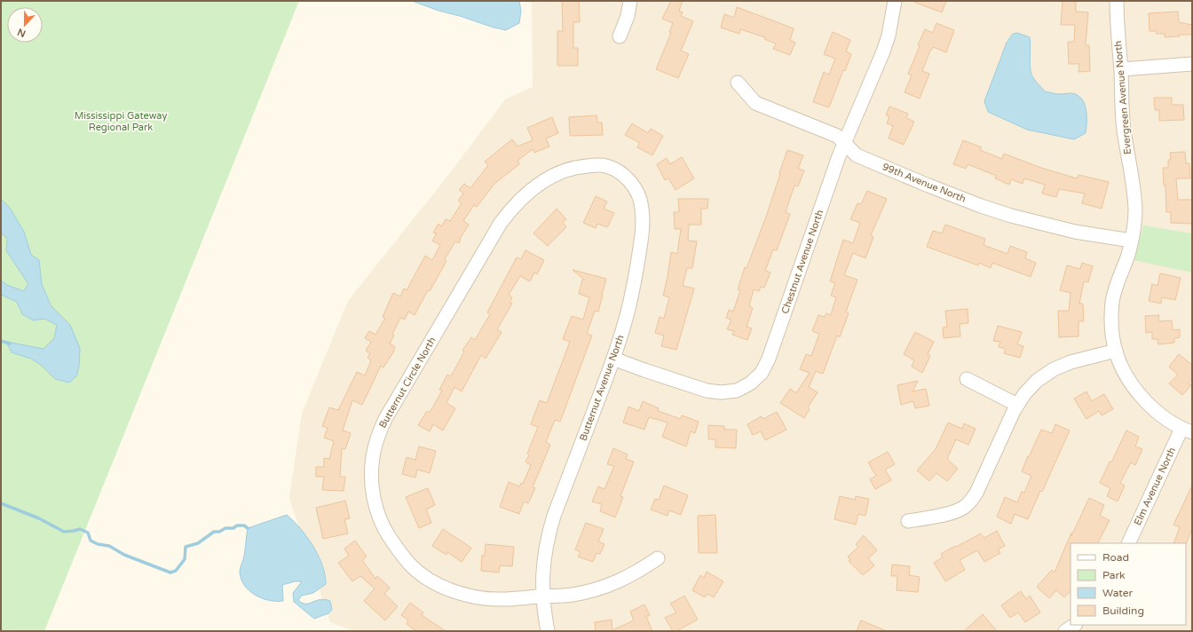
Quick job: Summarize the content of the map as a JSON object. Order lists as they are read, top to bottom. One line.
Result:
{"streets":{"street":["Evergreen Avenue North","99th Avenue North","Chestnut Avenue North","Butternut Circle North","Butternut Avenue North","Elm Avenue North"]},"crossings":[["Evergreen Avenue North","99th Avenue North"],["Evergreen Avenue North","Elm Avenue North"],["99th Avenue North","Chestnut Avenue North"],["Chestnut Avenue North","Butternut Avenue North"],["Butternut Circle North","Butternut Avenue North"]],"parks":["Mississippi Gateway Regional Park"],"legend":["Road","Park","Water","Building"],"north":"bottom"}
